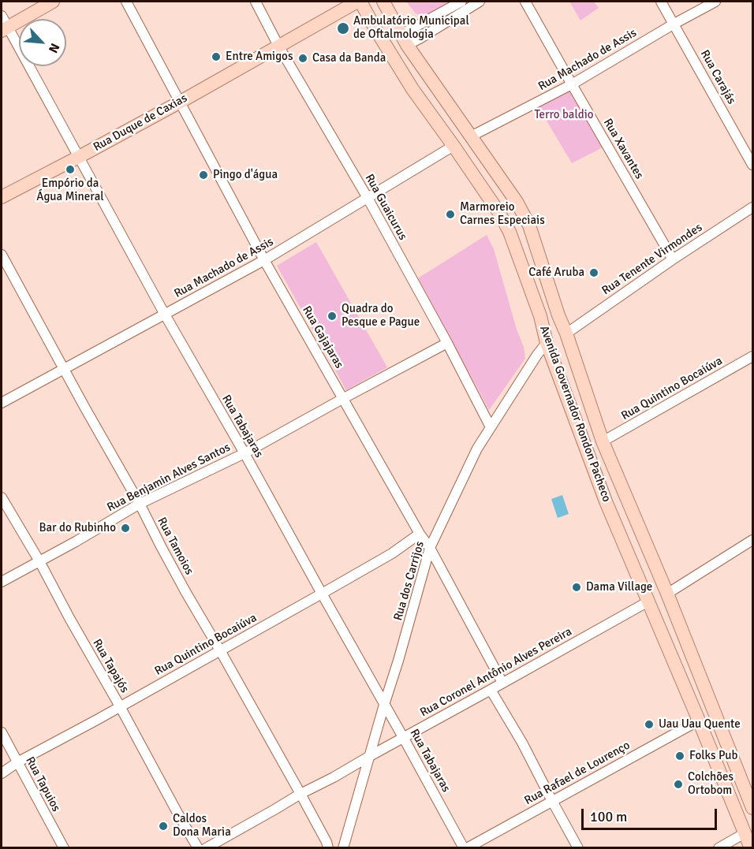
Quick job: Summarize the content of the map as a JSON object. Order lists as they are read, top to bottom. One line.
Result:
{"streets":{"main road":["Rua Duque de Caxias","Avenida Governador Rondon Pacheco"],"street":["Rua Machado de Assis","Rua Carajás","Rua Xavantes","Rua Guaicurus","Rua Tenente Virmondes","Rua Gajajaras","Rua Quintino Bocaiúva","Rua Tabajaras","Rua Benjamin Alves Santos","Rua Tamoios","Rua dos Carrijos","Rua Tapajós","Rua Coronel Antônio Alves Pereira","Rua Rafael de Lourenço","Rua Tapuios"]},"crossings":[["Rua Machado de Assis","Rua Carajás"],["Rua Machado de Assis","Rua Xavantes"],["Rua Machado de Assis","Rua Guaicurus"],["Rua Machado de Assis","Rua Gajajaras"],["Rua Machado de Assis","Avenida Governador Rondon Pacheco"],["Rua Machado de Assis","Rua Tabajaras"],["Rua Machado de Assis","Rua Tamoios"],["Rua Duque de Caxias","Rua Guaicurus"],["Rua Duque de Caxias","Rua Gajajaras"],["Rua Duque de Caxias","Rua Tabajaras"],["Rua Xavantes","Rua Tenente Virmondes"],["Rua Guaicurus","Rua Benjamin Alves Santos"],["Rua Guaicurus","Rua dos Carrijos"],["Rua Tenente Virmondes","Avenida Governador Rondon Pacheco"],["Rua Gajajaras","Rua Quintino Bocaiúva"],["Rua Gajajaras","Rua Benjamin Alves Santos"],["Rua Gajajaras","Rua dos Carrijos"],["Rua Gajajaras","Rua Coronel Antônio Alves Pereira"],["Rua Quintino Bocaiúva","Avenida Governador Rondon Pacheco"],["Rua Quintino Bocaiúva","Rua Tabajaras"],["Rua Quintino Bocaiúva","Rua Tamoios"],["Rua Quintino Bocaiúva","Rua Tapajós"],["Rua Quintino Bocaiúva","Rua Tapuios"],["Avenida Governador Rondon Pacheco","Rua dos Carrijos"],["Avenida Governador Rondon Pacheco","Rua Coronel Antônio Alves Pereira"],["Avenida Governador Rondon Pacheco","Rua Rafael de Lourenço"],["Rua Tabajaras","Rua Benjamin Alves Santos"],["Rua Tabajaras","Rua dos Carrijos"],["Rua Tabajaras","Rua Coronel Antônio Alves Pereira"],["Rua Tabajaras","Rua Rafael de Lourenço"],["Rua Benjamin Alves Santos","Rua Tamoios"],["Rua Benjamin Alves Santos","Rua Tapajós"],["Rua Tamoios","Rua Coronel Antônio Alves Pereira"],["Rua dos Carrijos","Rua Coronel Antônio Alves Pereira"]],"parks":["Terro baldio"],"places":["Ambulatório Municipal de Oftalmologia","Entre Amigos","Casa da Banda","Empório da Água Mineral","Pingo d'água","Marmoreio Carnes Especiais","Café Aruba","Quadra do Pesque e Pague","Bar do Rubinho","Dama Village","Uau Uau Quente","Folks Pub","Colchões Ortobom","Caldos Dona Maria"],"scale_bar":"100 m","north":"bottom right"}
